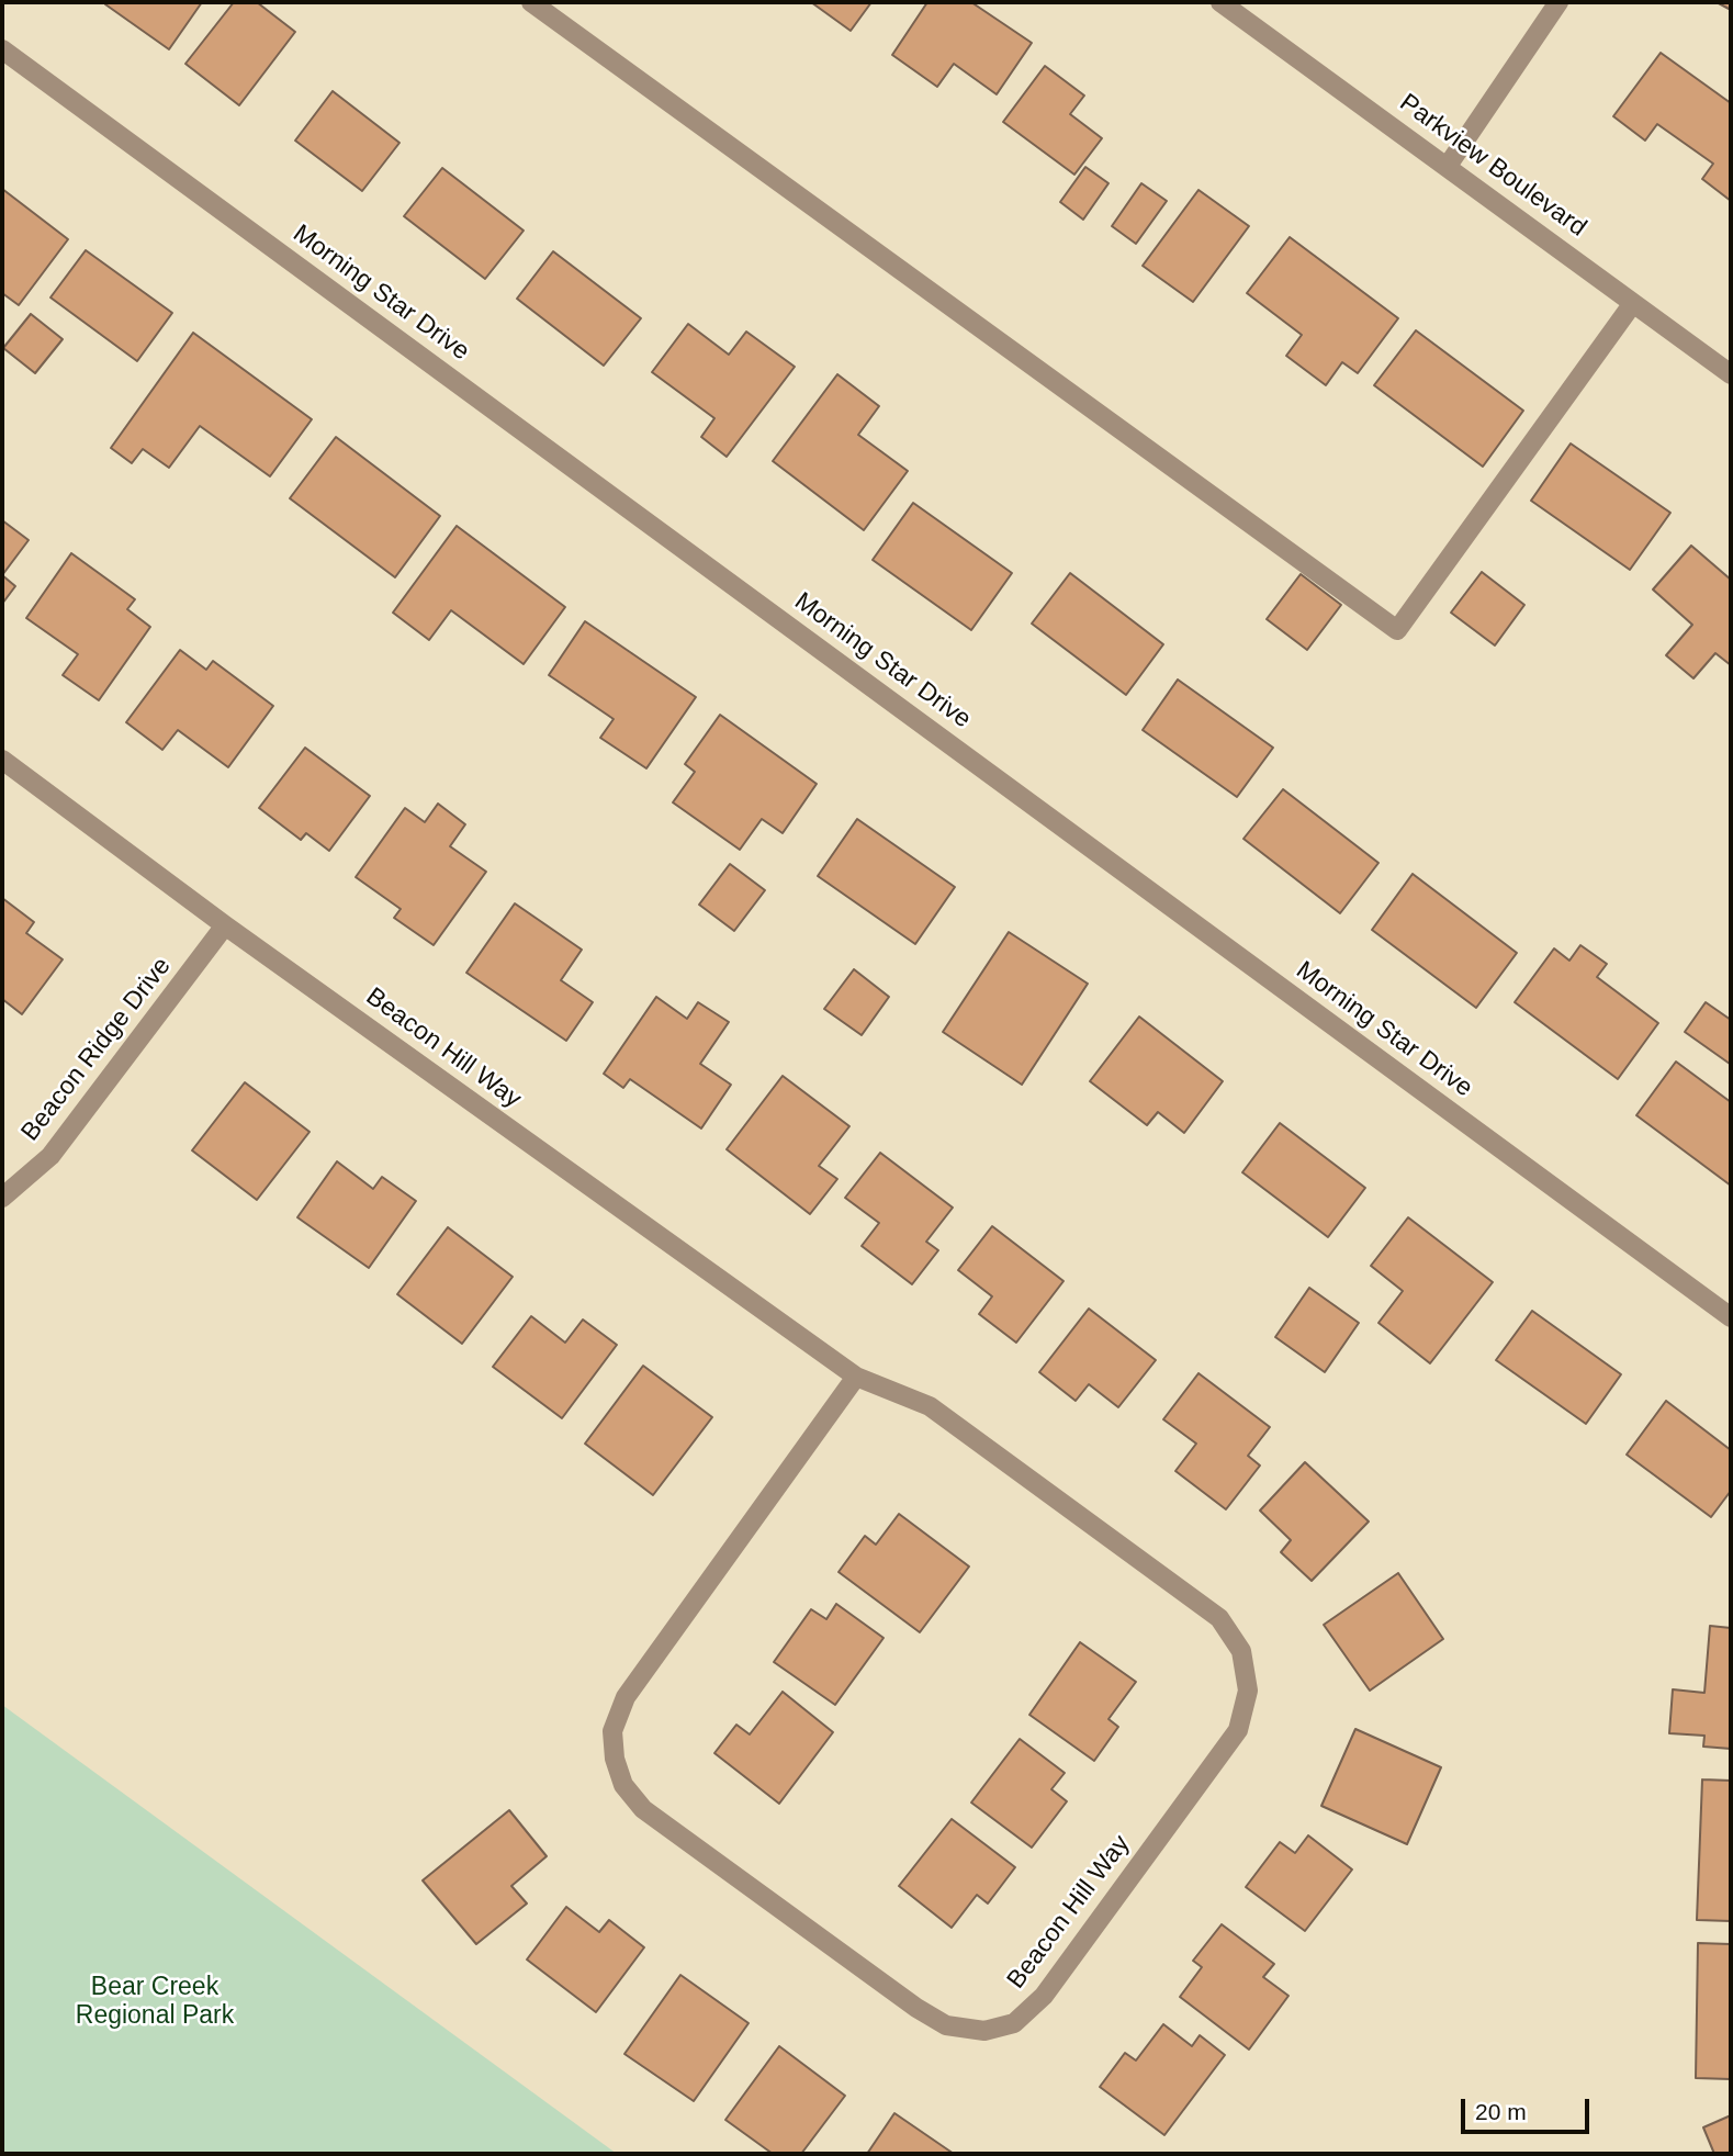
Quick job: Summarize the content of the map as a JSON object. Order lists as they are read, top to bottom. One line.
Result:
{"streets":{"street":["Parkview Boulevard","Morning Star Drive","Beacon Hill Way","Beacon Ridge Drive"]},"crossings":[["Beacon Hill Way","Beacon Ridge Drive"]],"parks":["Bear Creek Regional Park"],"scale_bar":"20 m"}
